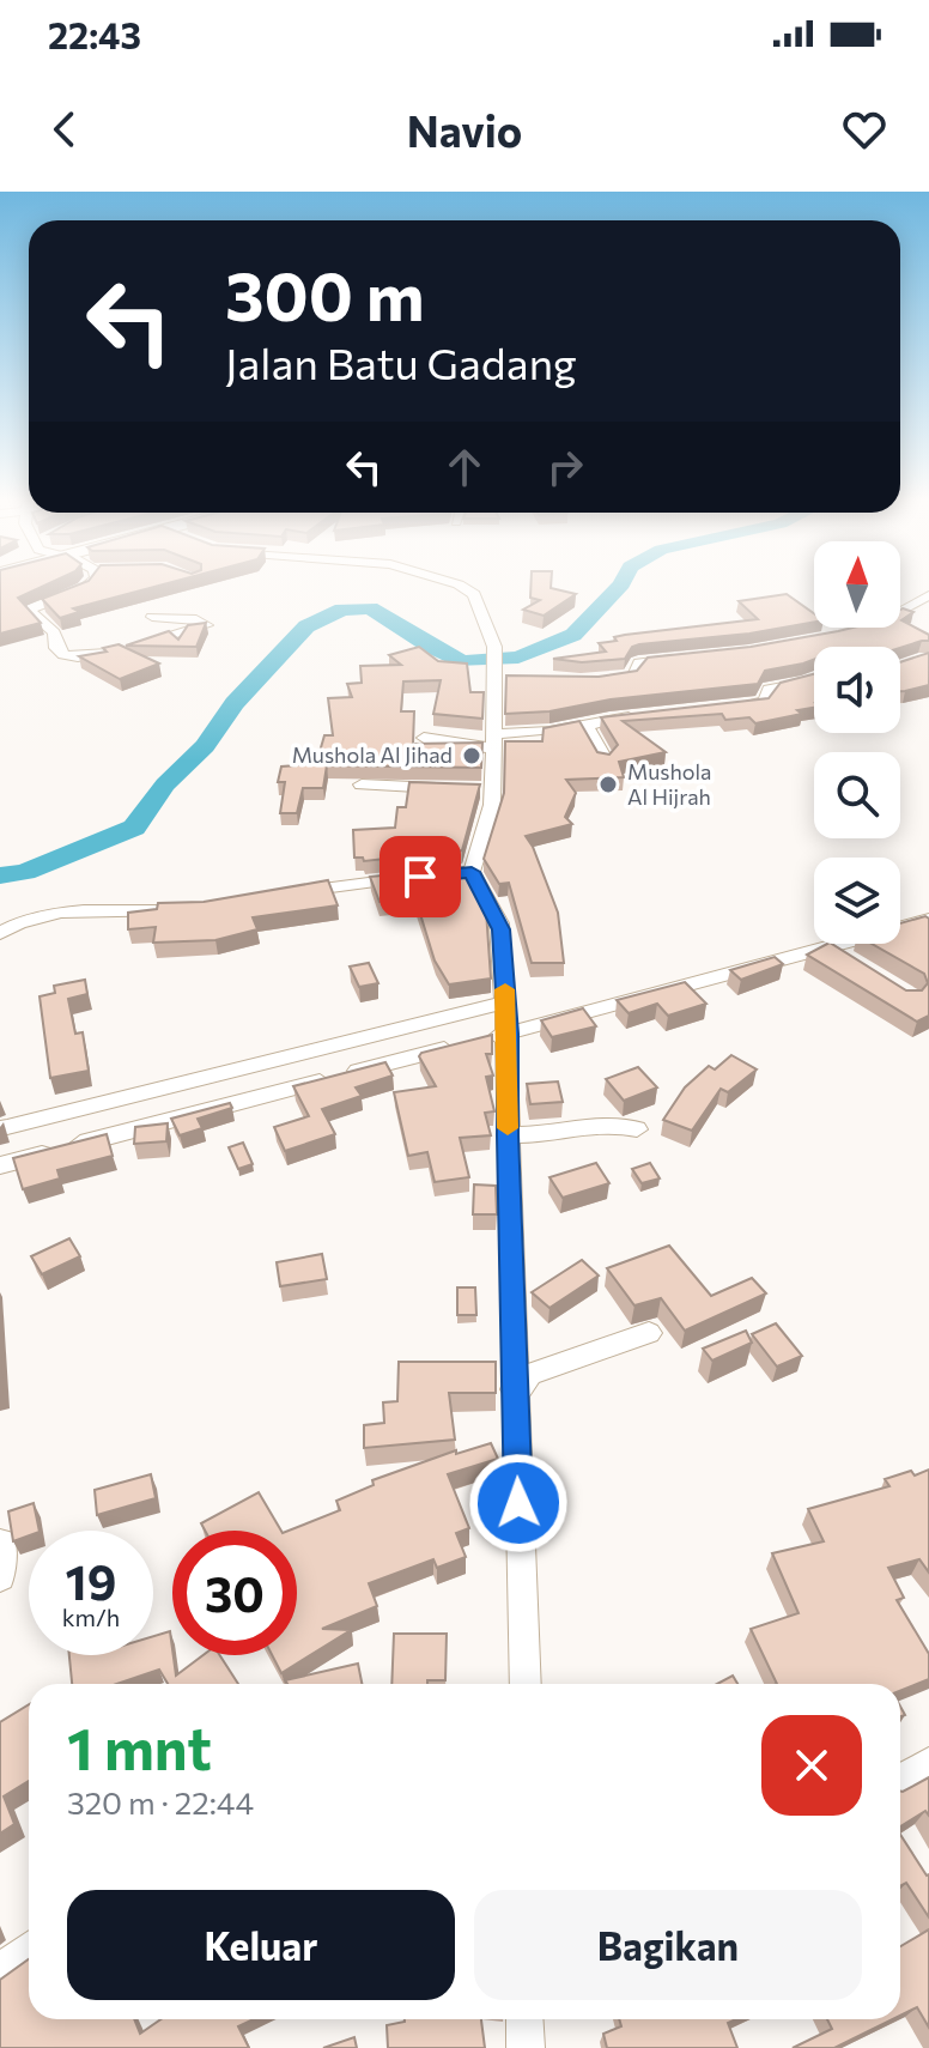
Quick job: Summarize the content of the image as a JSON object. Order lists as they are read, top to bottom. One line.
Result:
{"places":["Mushola Al Jihad","Mushola Al Hijrah"],"north":"top","page":{"status":"22:43","header":"Navio","turn":["300 m","Jalan Batu Gadang"],"speed":"19 km/h","limit":"30","heading":["1 mnt","320 m · 22:44"],"buttons":["Keluar","Bagikan"]}}
